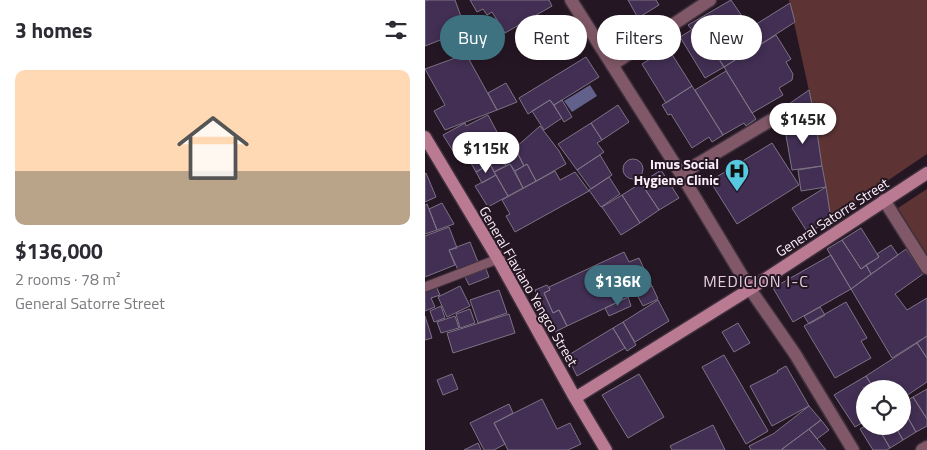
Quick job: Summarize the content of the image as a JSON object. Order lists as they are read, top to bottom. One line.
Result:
{"streets":{"street":["General Satorre Street","General Flaviano Yengco Street"]},"crossings":[["General Satorre Street","General Flaviano Yengco Street"]],"districts":["MEDICION I-C"],"places":{"hospital":["Imus Social Hygiene Clinic"]},"page":{"heading":"3 homes","chip":["Buy","Rent","Filters","New"],"list":[{"name":"$136,000","note":"2 rooms · 78 m² · General Satorre Street"}],"price":["$145K","$115K","$136K"]}}
